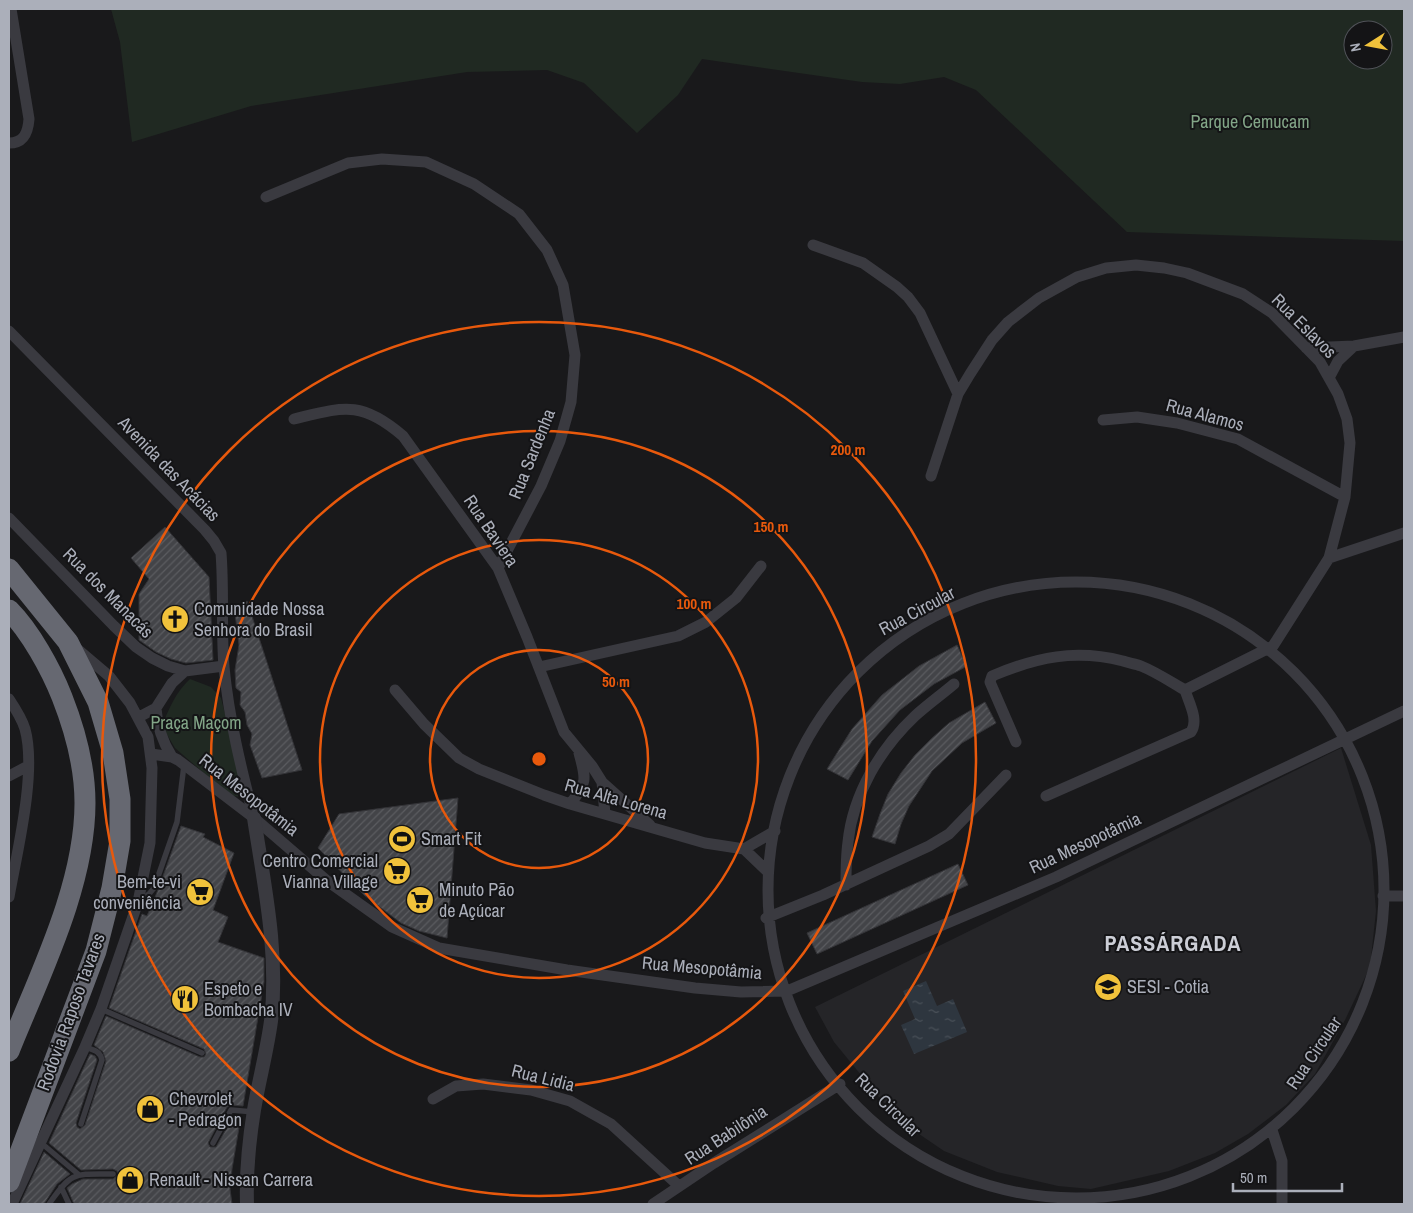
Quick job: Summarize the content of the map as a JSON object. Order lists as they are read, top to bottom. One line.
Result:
{"streets":{"highway":["Rodovia Raposo Tavares"],"street":["Rua Eslavos","Rua Alamos","Rua Sardenha","Avenida das Acácias","Rua Baviera","Rua dos Manacás","Rua Circular","Rua Mesopotâmia","Rua Alta Lorena","Rua Lidia","Rua Babilônia"]},"crossings":[["Rua Eslavos","Rua Alamos"],["Rua Eslavos","Rua Circular"],["Rua Sardenha","Rua Baviera"],["Avenida das Acácias","Rua dos Manacás"],["Avenida das Acácias","Rua Mesopotâmia"],["Rua Baviera","Rua Alta Lorena"],["Rua Circular","Rua Mesopotâmia"],["Rua Circular","Rua Babilônia"],["Rua Lidia","Rua Babilônia"]],"districts":["PASSÁRGADA"],"parks":["Parque Cemucam","Praça Maçom"],"places":{"church":["Comunidade Nossa Senhora do Brasil"],"sports":["Smart Fit"],"supermarket":["Centro Comercial Vianna Village","Bem-te-vi conveniência","Minuto Pão de Açúcar"],"school or university":["SESI - Cotia"],"restaurant":["Espeto e Bombacha IV"],"shop":["Chevrolet - Pedragon","Renault - Nissan Carrera"]},"scale_bar":"50 m","north":"left","rings":["200 m","150 m","100 m","50 m"]}
